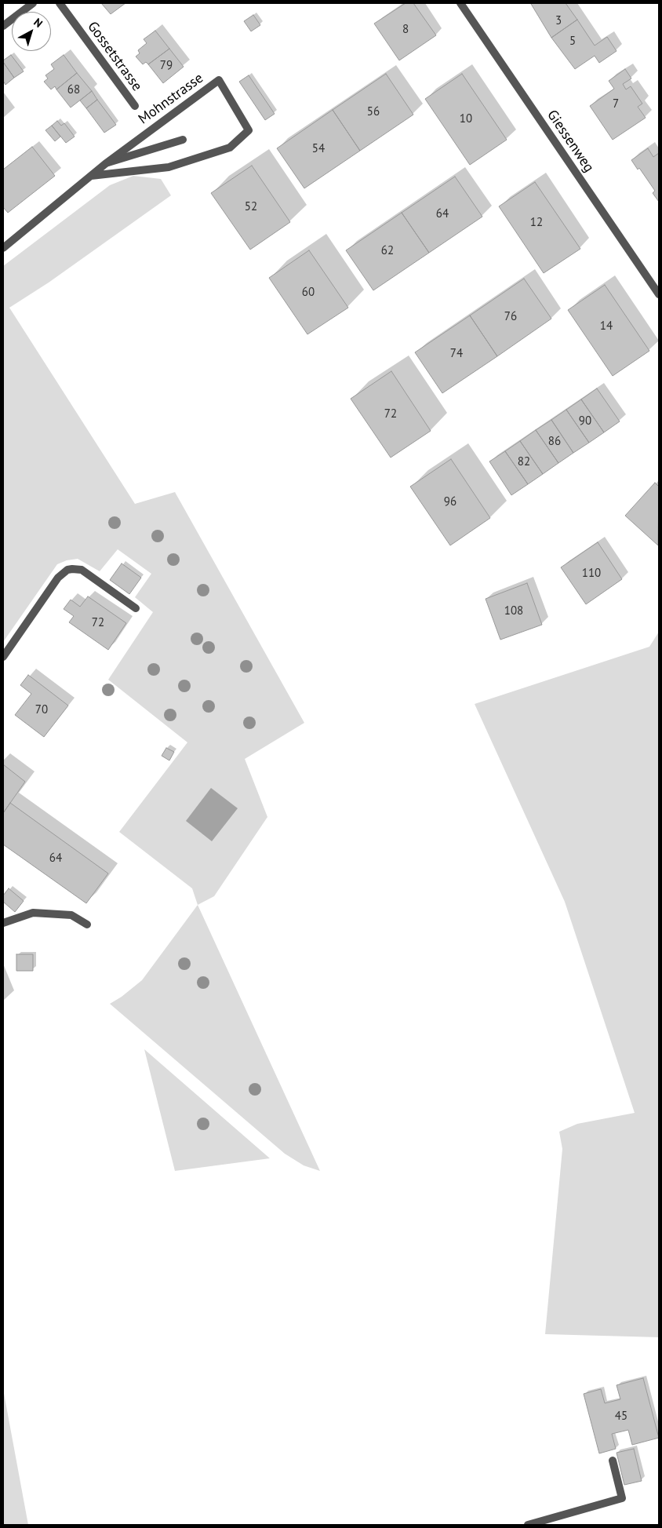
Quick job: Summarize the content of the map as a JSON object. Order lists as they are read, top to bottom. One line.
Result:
{"streets":{"street":["Gossetstrasse","Mohnstrasse","Giessenweg"]},"house_numbers":["3","8","5","79","68","7","56","10","54","52","64","12","62","60","76","14","74","72","90","86","82","96","110","108","72","70","64","45"],"north":"top right"}
